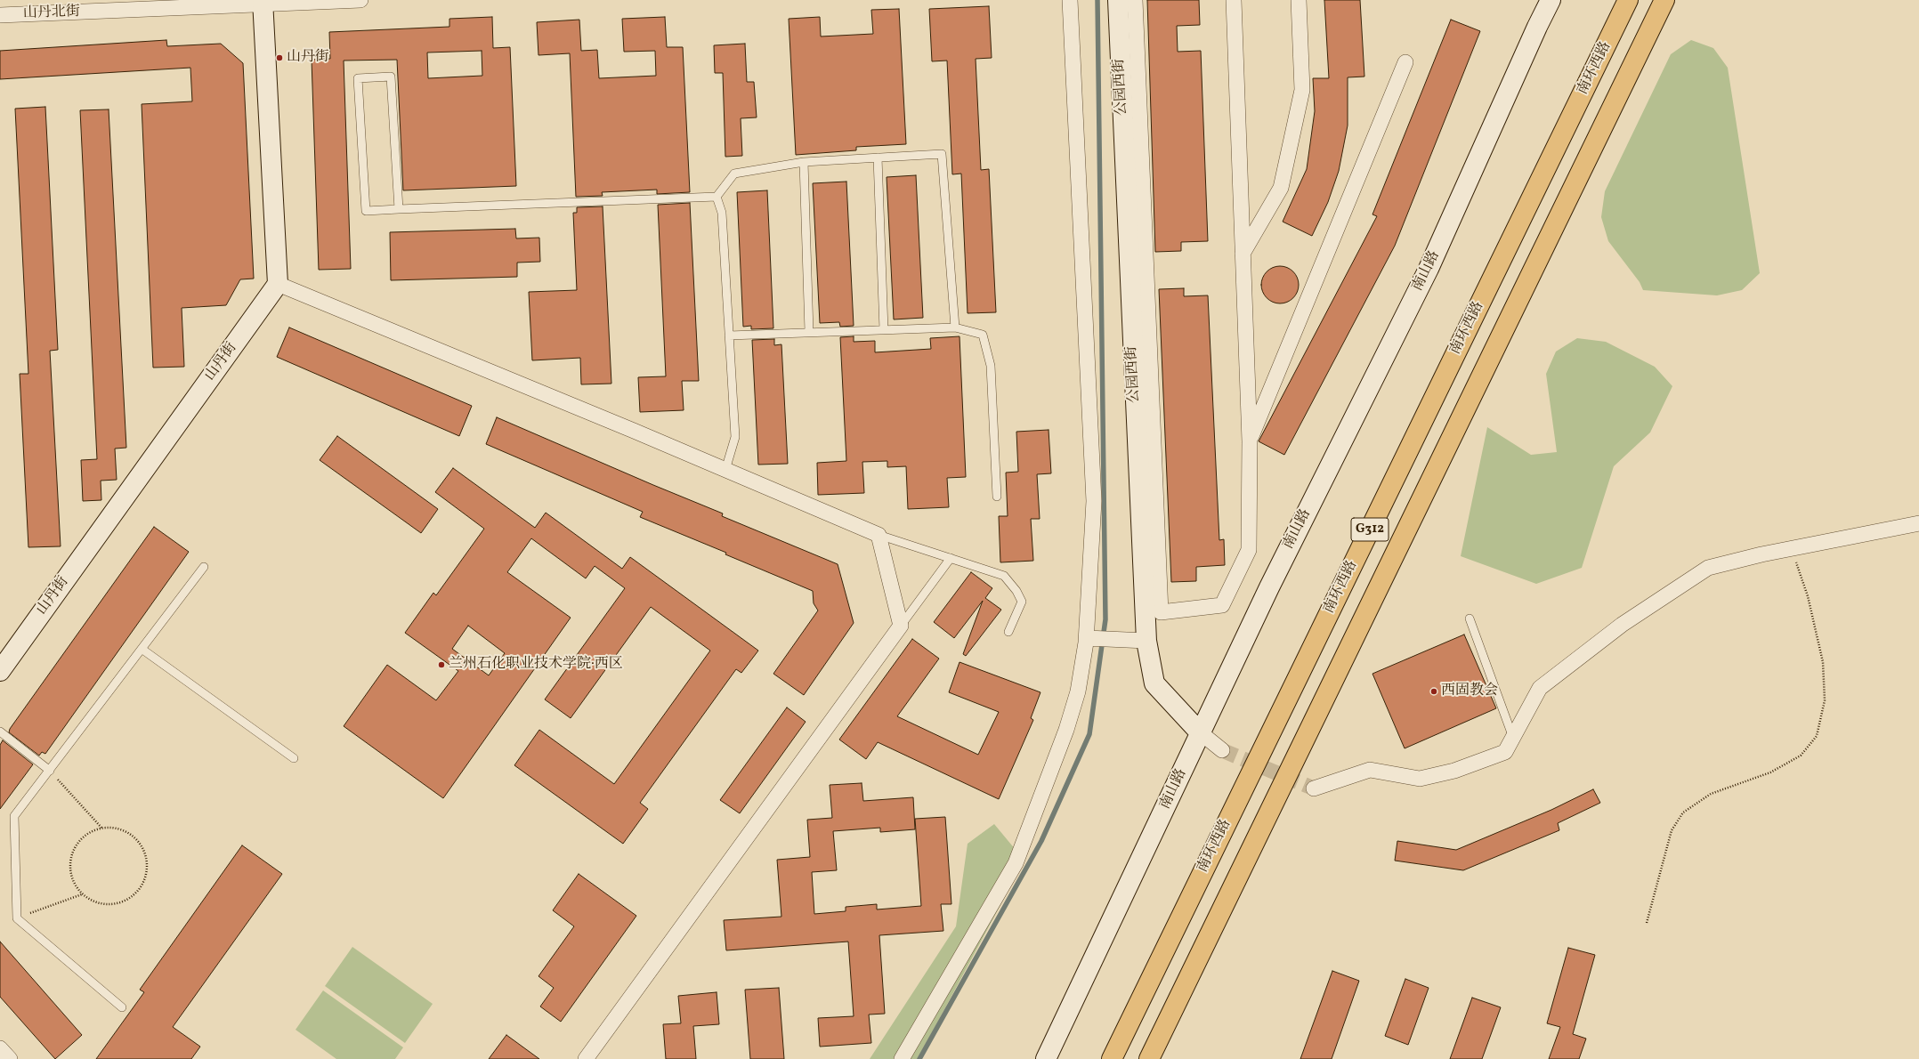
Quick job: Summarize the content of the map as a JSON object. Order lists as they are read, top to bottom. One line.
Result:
{"streets":{"highway":["南环西路","G312"],"street":["山丹北街","公园西街","南山路","山丹街"]},"crossings":[["公园西街","南山路"]],"places":["山丹街","兰州石化职业技术学院·西区","西固教会"]}
